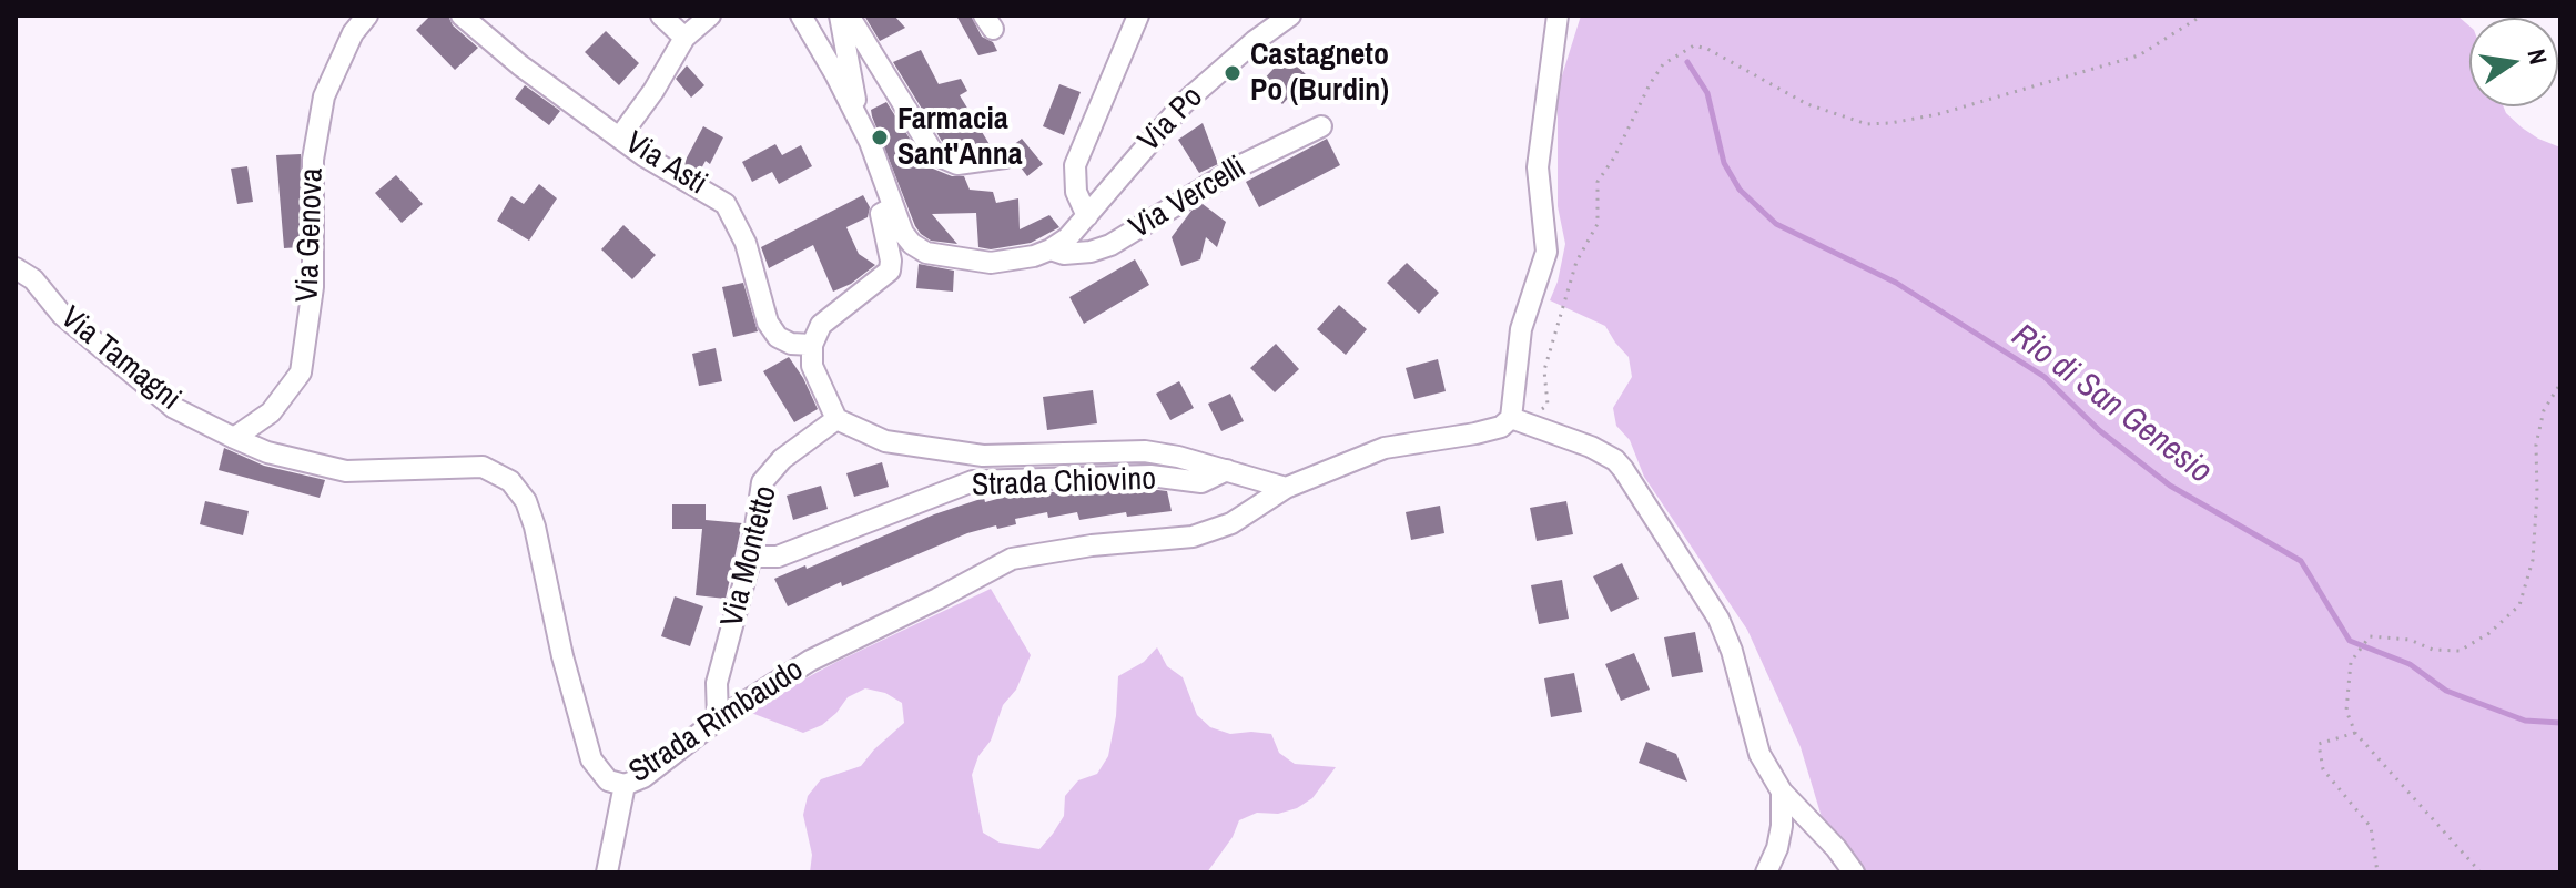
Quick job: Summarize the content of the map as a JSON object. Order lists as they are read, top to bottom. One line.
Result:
{"streets":{"street":["Via Po","Via Asti","Via Vercelli","Via Genova","Via Tamagni","Strada Chiovino","Via Montetto","Strada Rimbaudo"]},"crossings":[["Via Po","Via Vercelli"],["Via Genova","Via Tamagni"],["Via Genova","Strada Rimbaudo"],["Via Tamagni","Strada Rimbaudo"],["Strada Chiovino","Via Montetto"],["Strada Chiovino","Strada Rimbaudo"],["Via Montetto","Strada Rimbaudo"]],"water":["Rio di San Genesio"],"places":["Castagneto Po (Burdin)","Farmacia Sant'Anna"],"north":"right"}
